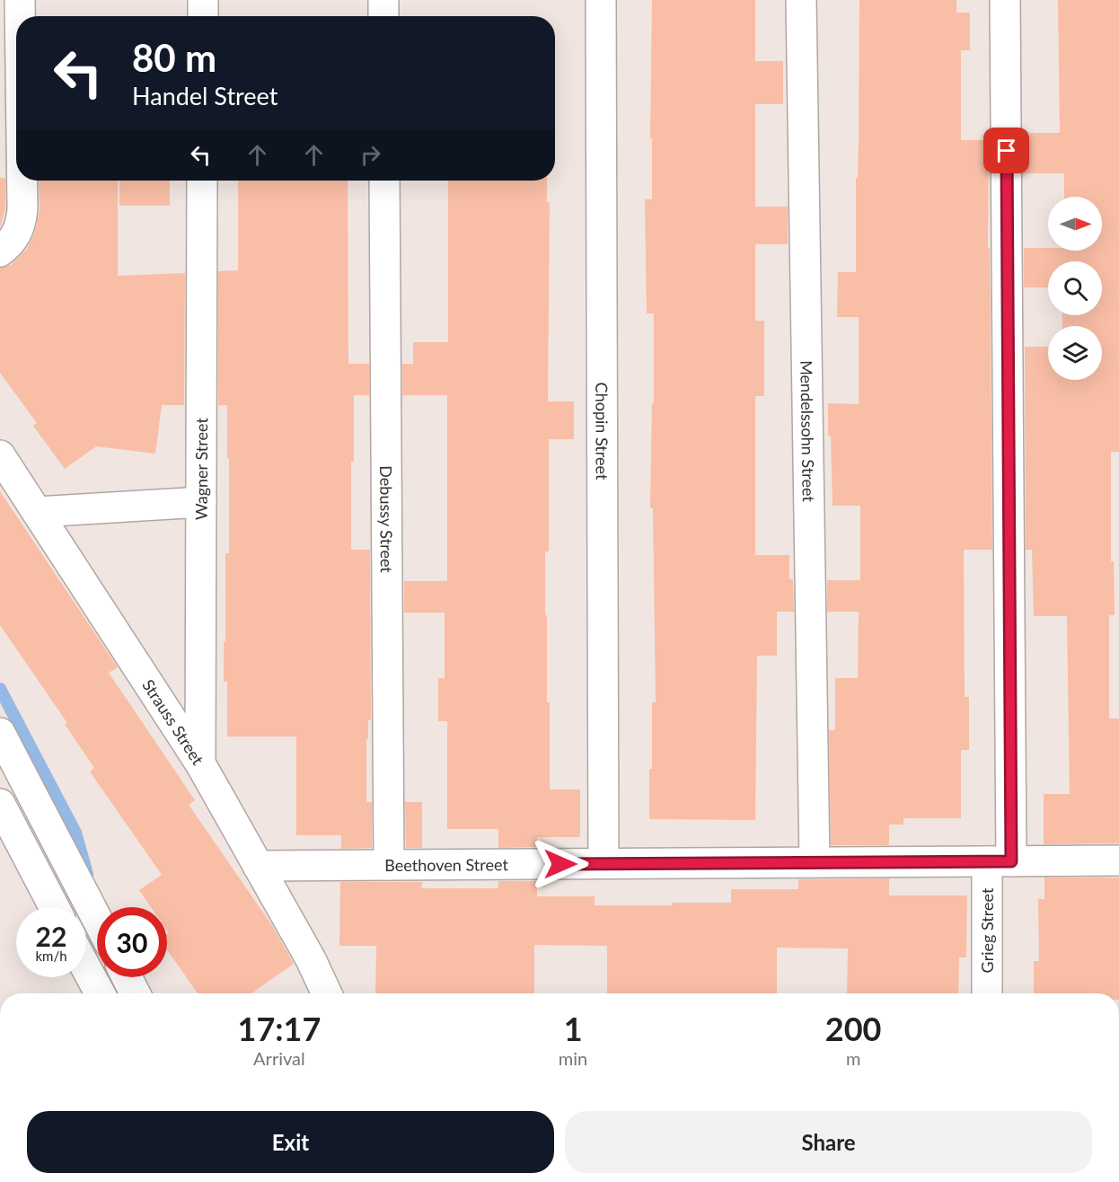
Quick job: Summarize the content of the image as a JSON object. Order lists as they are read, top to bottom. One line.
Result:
{"streets":{"street":["Mendelssohn Street","Chopin Street","Wagner Street","Debussy Street","Strauss Street","Beethoven Street","Grieg Street"]},"crossings":[["Mendelssohn Street","Beethoven Street"],["Chopin Street","Beethoven Street"],["Wagner Street","Strauss Street"],["Debussy Street","Beethoven Street"],["Strauss Street","Beethoven Street"],["Beethoven Street","Grieg Street"]],"north":"right","page":{"turn":["80 m","Handel Street"],"speed":"22 km/h","limit":"30","eta":["17:17","Arrival","1","min","200","m"],"buttons":["Exit","Share"]}}
